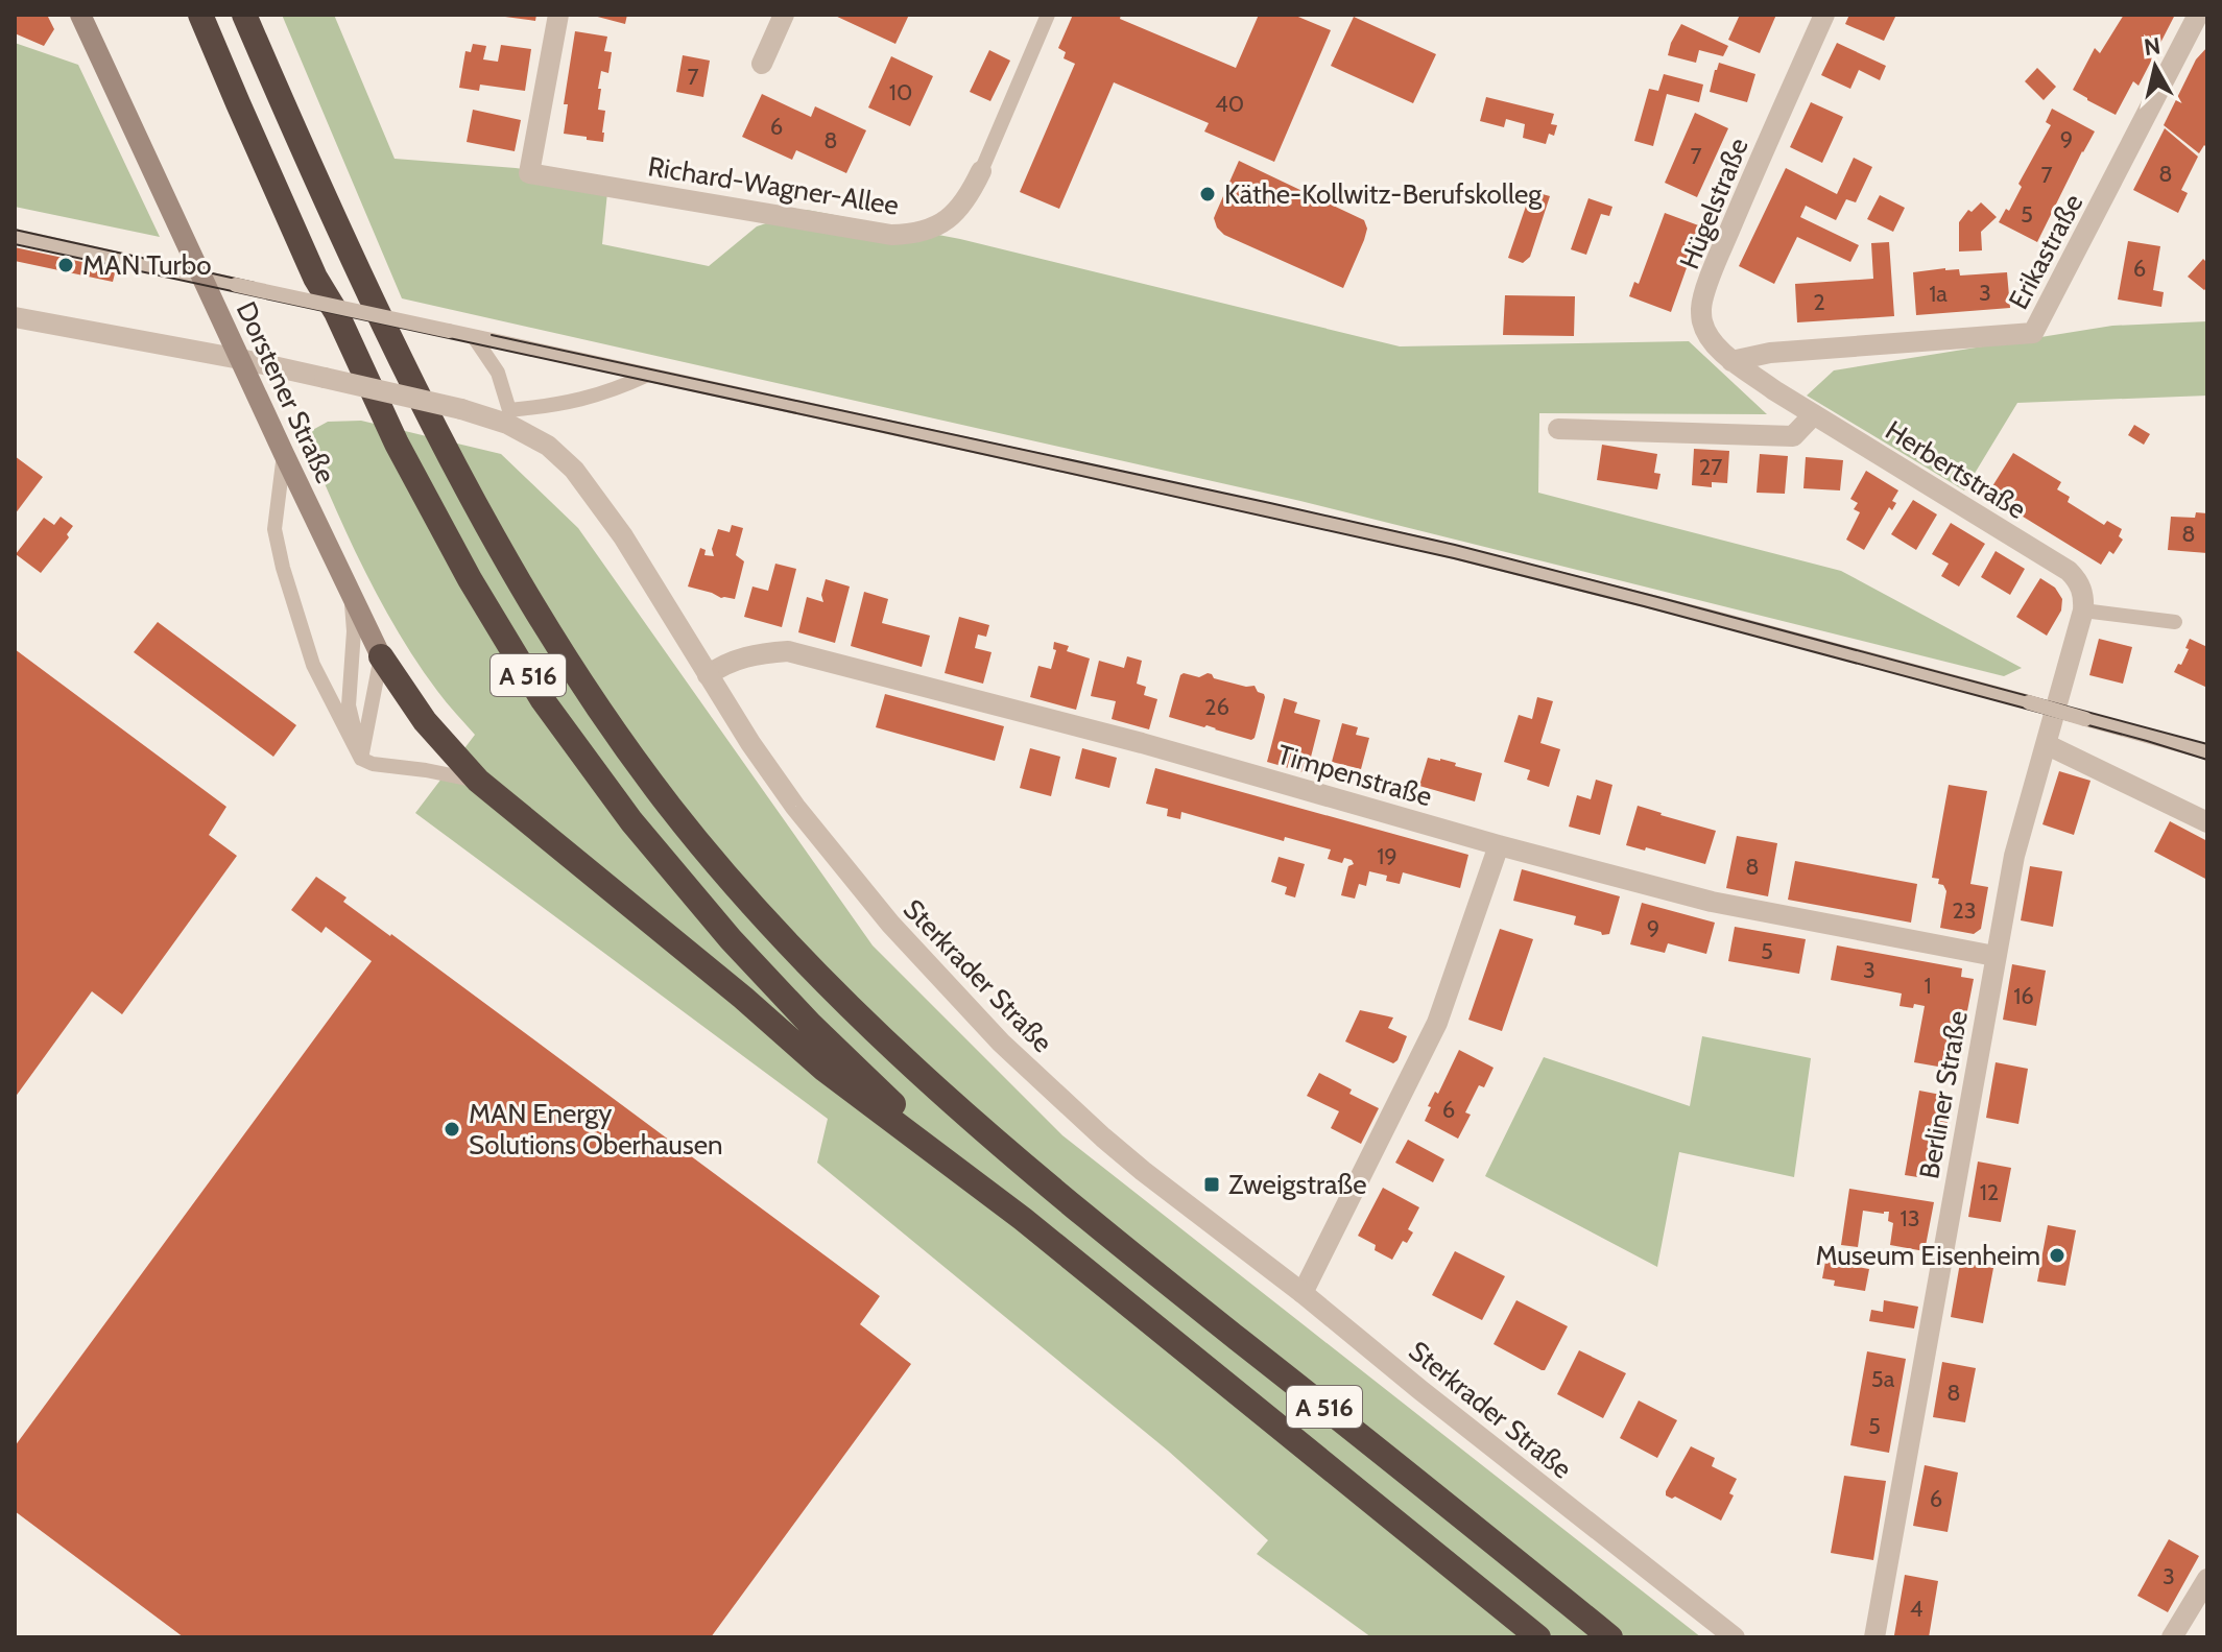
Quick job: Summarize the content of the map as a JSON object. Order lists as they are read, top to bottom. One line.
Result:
{"streets":{"highway":["A 516"],"main road":["Dorstener Straße"],"street":["Richard-Wagner-Allee","Hügelstraße","Erikastraße","Herbertstraße","Timpenstraße","Sterkrader Straße","Berliner Straße"]},"crossings":[["Hügelstraße","Erikastraße"],["Hügelstraße","Herbertstraße"],["Dorstener Straße","Sterkrader Straße"],["Herbertstraße","Berliner Straße"],["Timpenstraße","Sterkrader Straße"],["Timpenstraße","Berliner Straße"]],"places":{"other":["Käthe-Kollwitz-Berufskolleg","MAN Turbo","MAN Energy Solutions Oberhausen","Museum Eisenheim"],"transit":["Zweigstraße"]},"house_numbers":["7","10","40","6","9","8","7","8","7","5","6","3","1a","2","27","8","26","19","8","23","9","5","3","1","16","6","12","13","5a","8","5","6","3","4"],"north":"top"}
